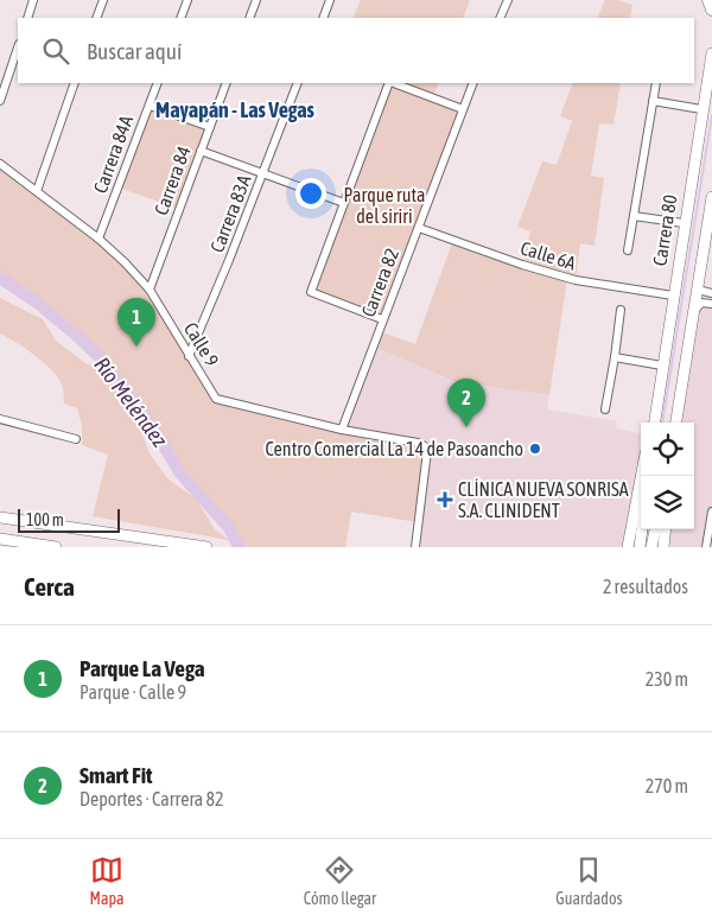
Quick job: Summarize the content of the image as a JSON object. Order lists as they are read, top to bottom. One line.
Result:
{"streets":{"main road":["Carrera 80"],"street":["Carrera 84A","Carrera 84","Carrera 83A","Calle 6A","Carrera 82","Calle 9"]},"crossings":[["Carrera 84A","Calle 9"],["Carrera 84","Calle 9"],["Carrera 83A","Calle 9"],["Carrera 80","Calle 6A"],["Calle 6A","Carrera 82"],["Carrera 82","Calle 9"]],"districts":["Mayapán - Las Vegas"],"water":["Río Meléndez"],"parks":["Parque ruta del siriri"],"places":{"other":["Centro Comercial La 14 de Pasoancho"],"health":["CLÍNICA NUEVA SONRISA S.A. CLINIDENT"]},"scale_bar":"100 m","page":{"search":"Buscar aquí","pins":["1","2"],"scale":"100 m","heading":["Cerca","2 resultados"],"list":[{"mark":"1","name":"Parque La Vega","note":"Parque · Calle 9","value":"230 m"},{"mark":"2","name":"Smart Fit","note":"Deportes · Carrera 82","value":"270 m"}],"nav":["Mapa","Cómo llegar","Guardados"]}}
